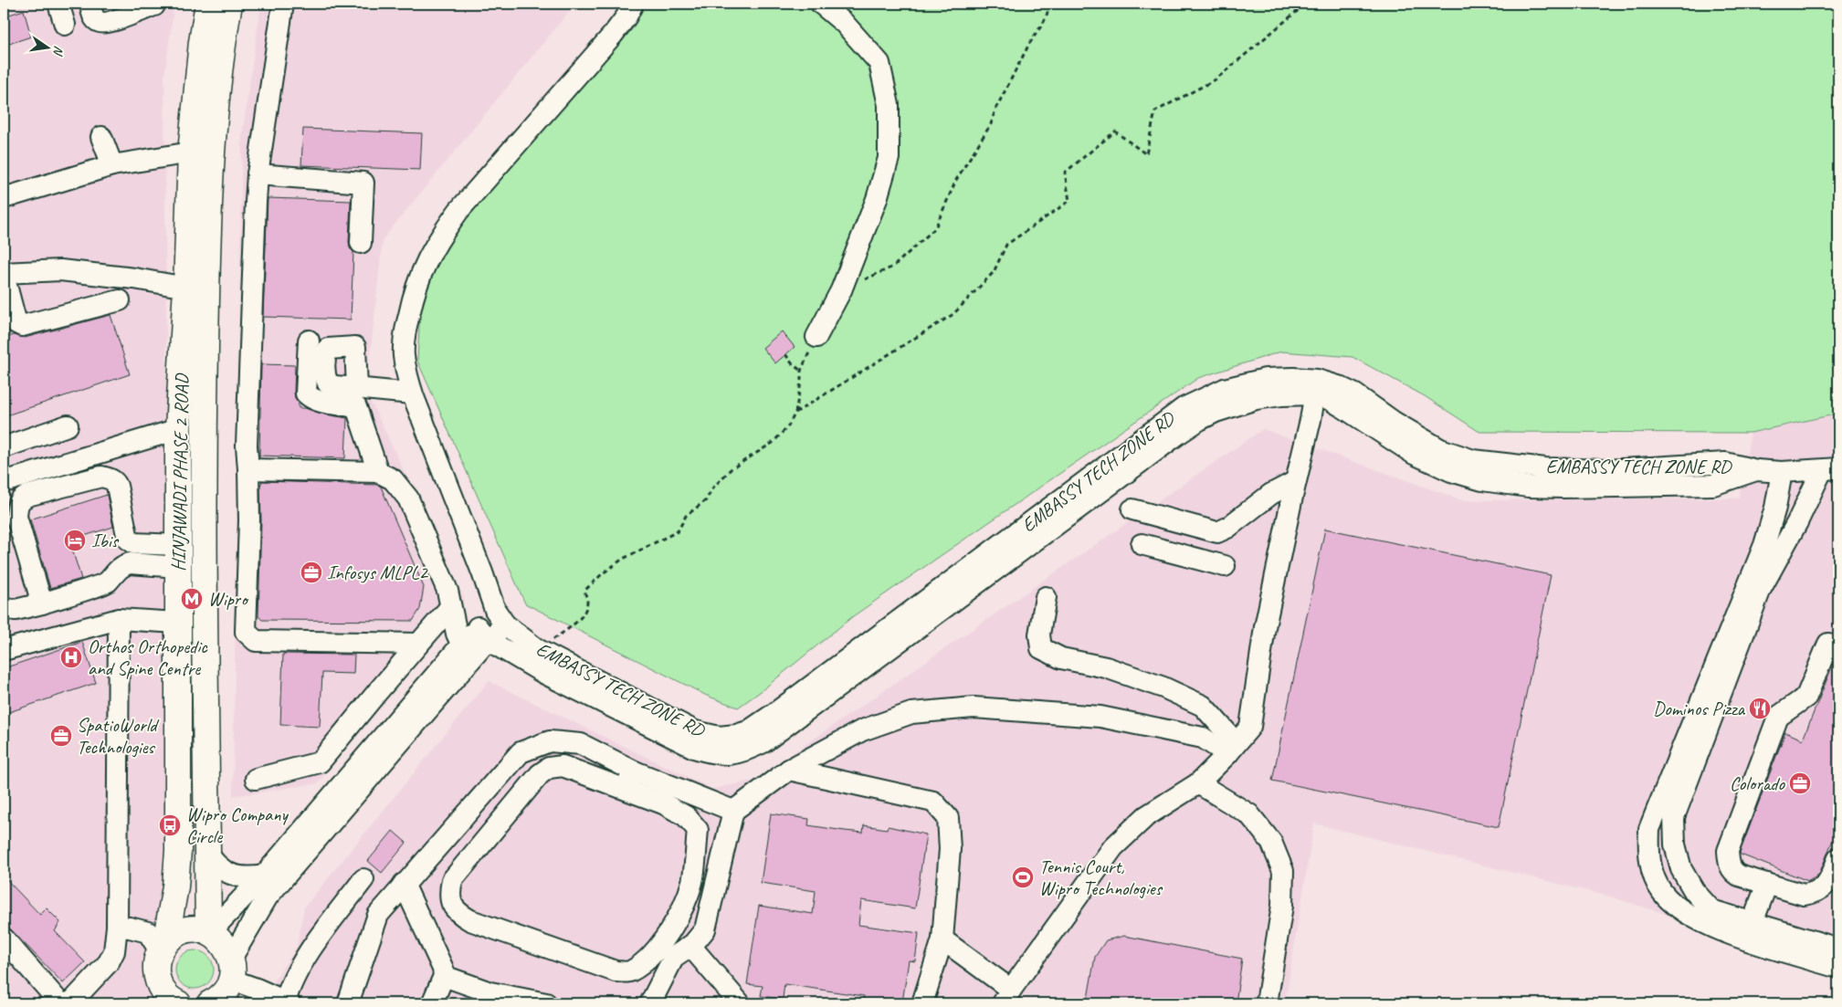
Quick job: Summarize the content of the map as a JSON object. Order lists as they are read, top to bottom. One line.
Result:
{"streets":{"main road":["HINJAWADI PHASE 2 ROAD"],"street":["EMBASSY TECH ZONE RD"]},"places":{"hotel":["Ibis"],"office":["Infosys MLPL2","SpatioWorld Technologies","Colorado"],"metro station":["Wipro"],"hospital":["Orthos Orthopedic and Spine Centre"],"restaurant":["Dominos Pizza"],"bus stop":["Wipro Company Circle"],"sports":["Tennis Court, Wipro Technologies"]},"north":"right"}
